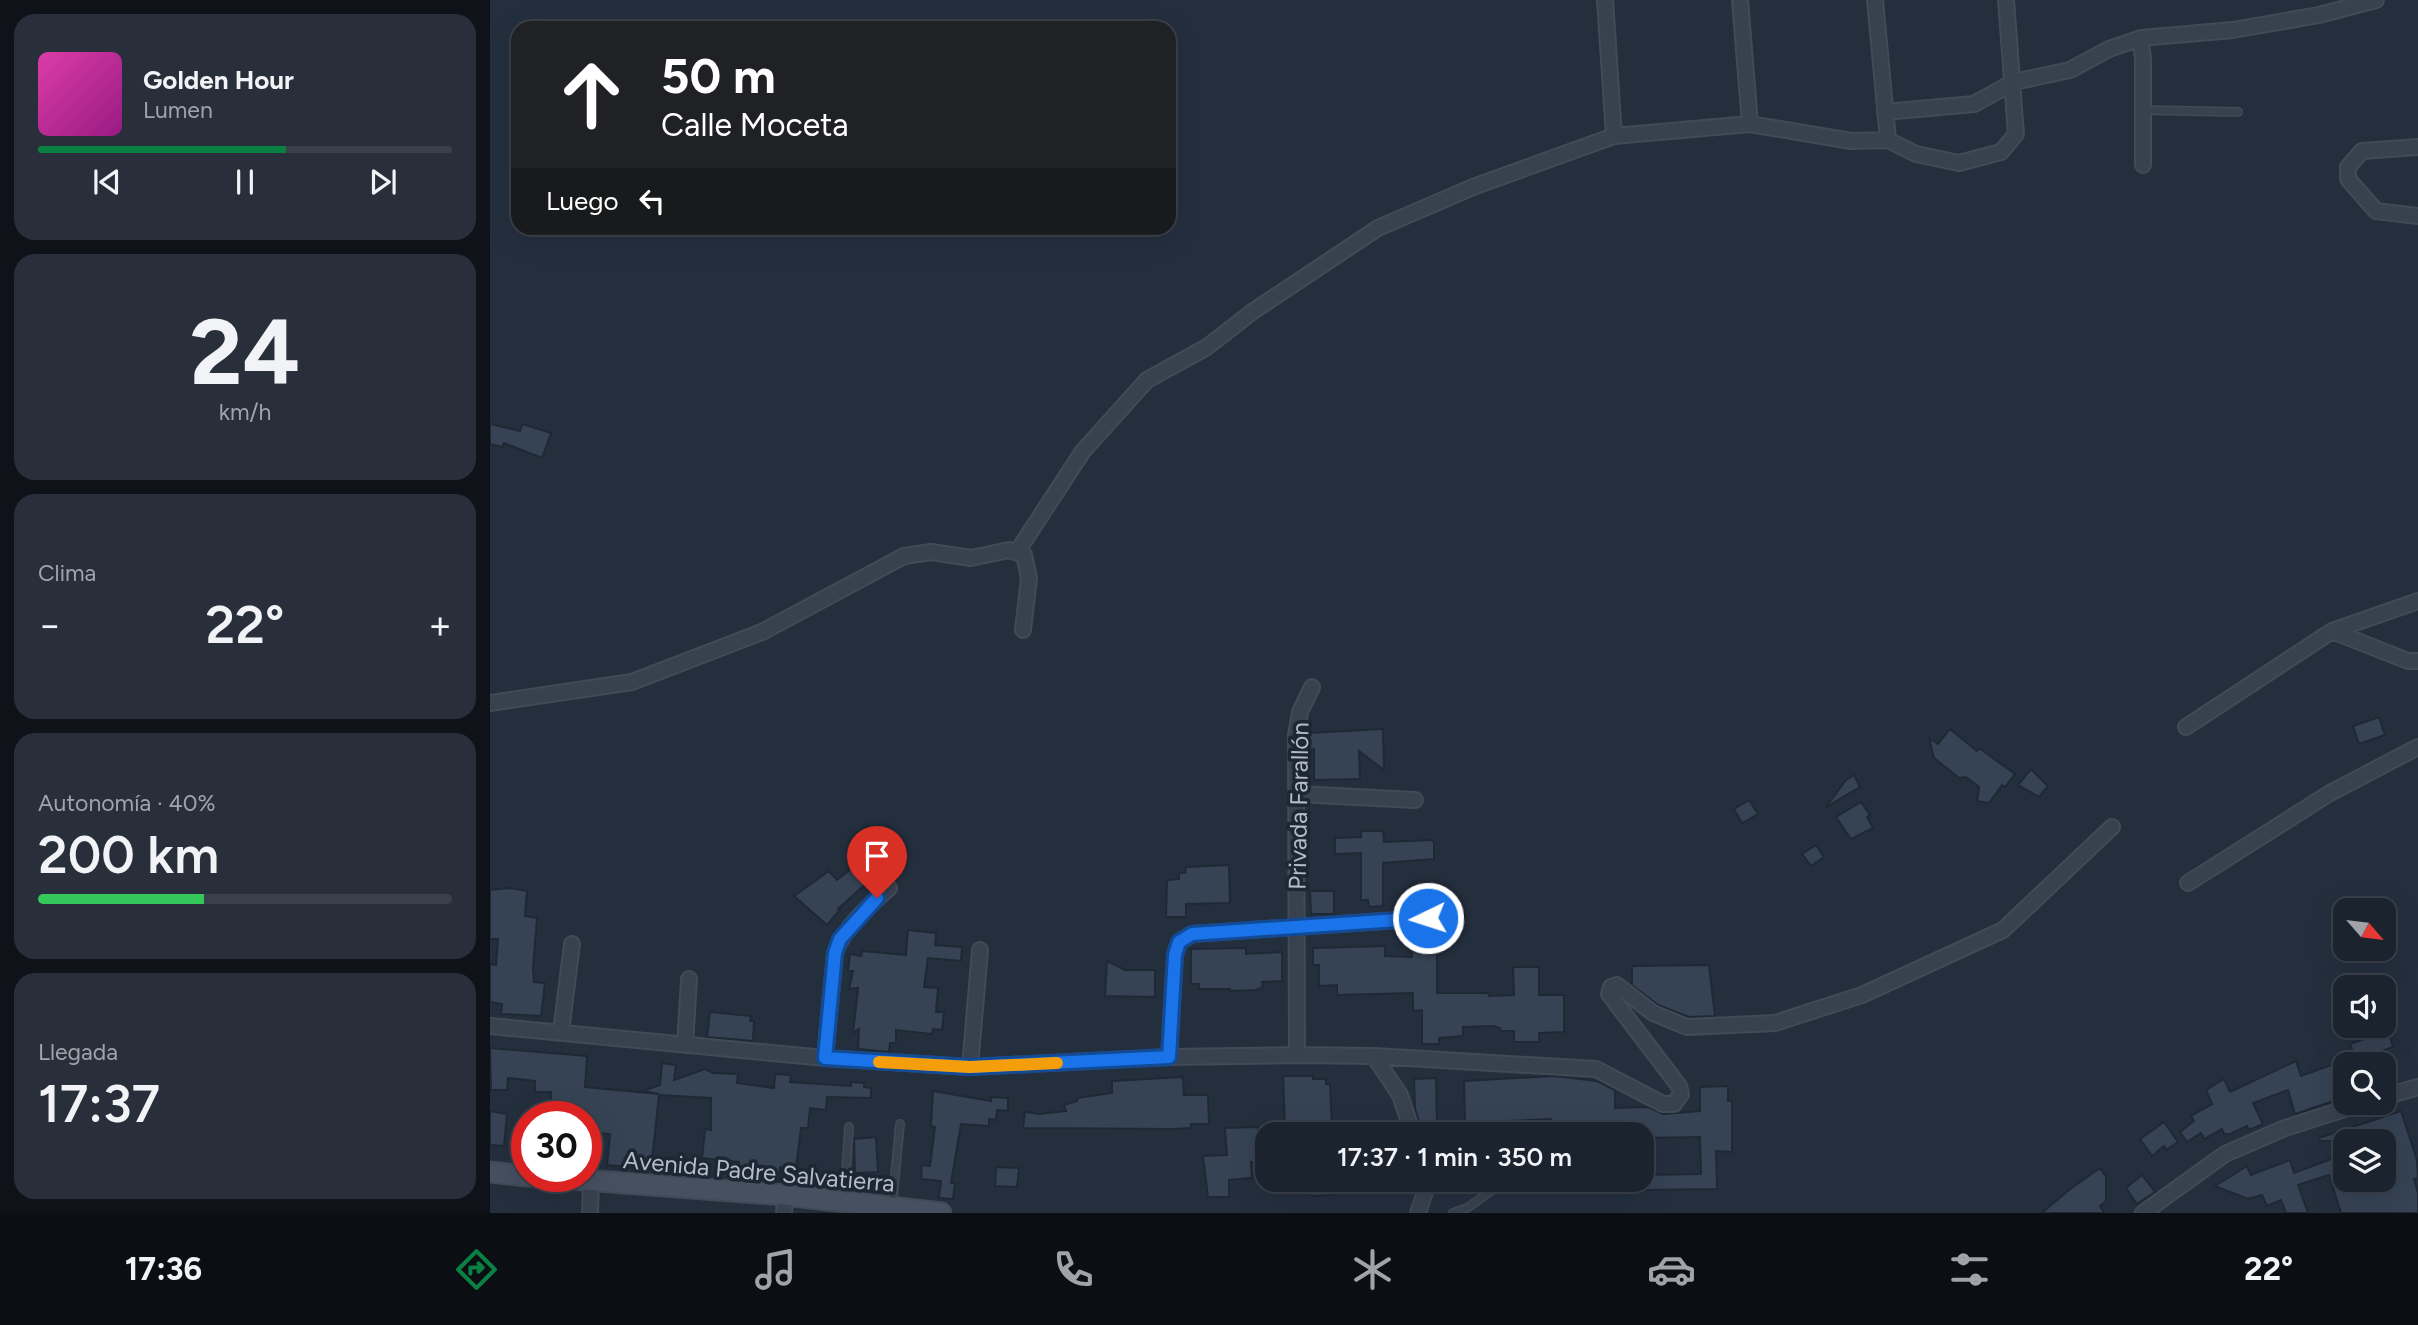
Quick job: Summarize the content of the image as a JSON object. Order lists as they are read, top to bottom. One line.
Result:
{"streets":{"street":["Privada Farallón","Avenida Padre Salvatierra"]},"north":"bottom right","page":{"turn":["50 m","Calle Moceta"],"song":["Golden Hour","Lumen"],"then":"Luego","tile":[["24","km/h"],"Clima",["Autonomía · 40%","200 km"],["Llegada","17:37"]],"heat":["−","22°","+"],"limit":"30","trip":"17:37 · 1 min · 350 m","tabs":["17:36","22°"]}}
